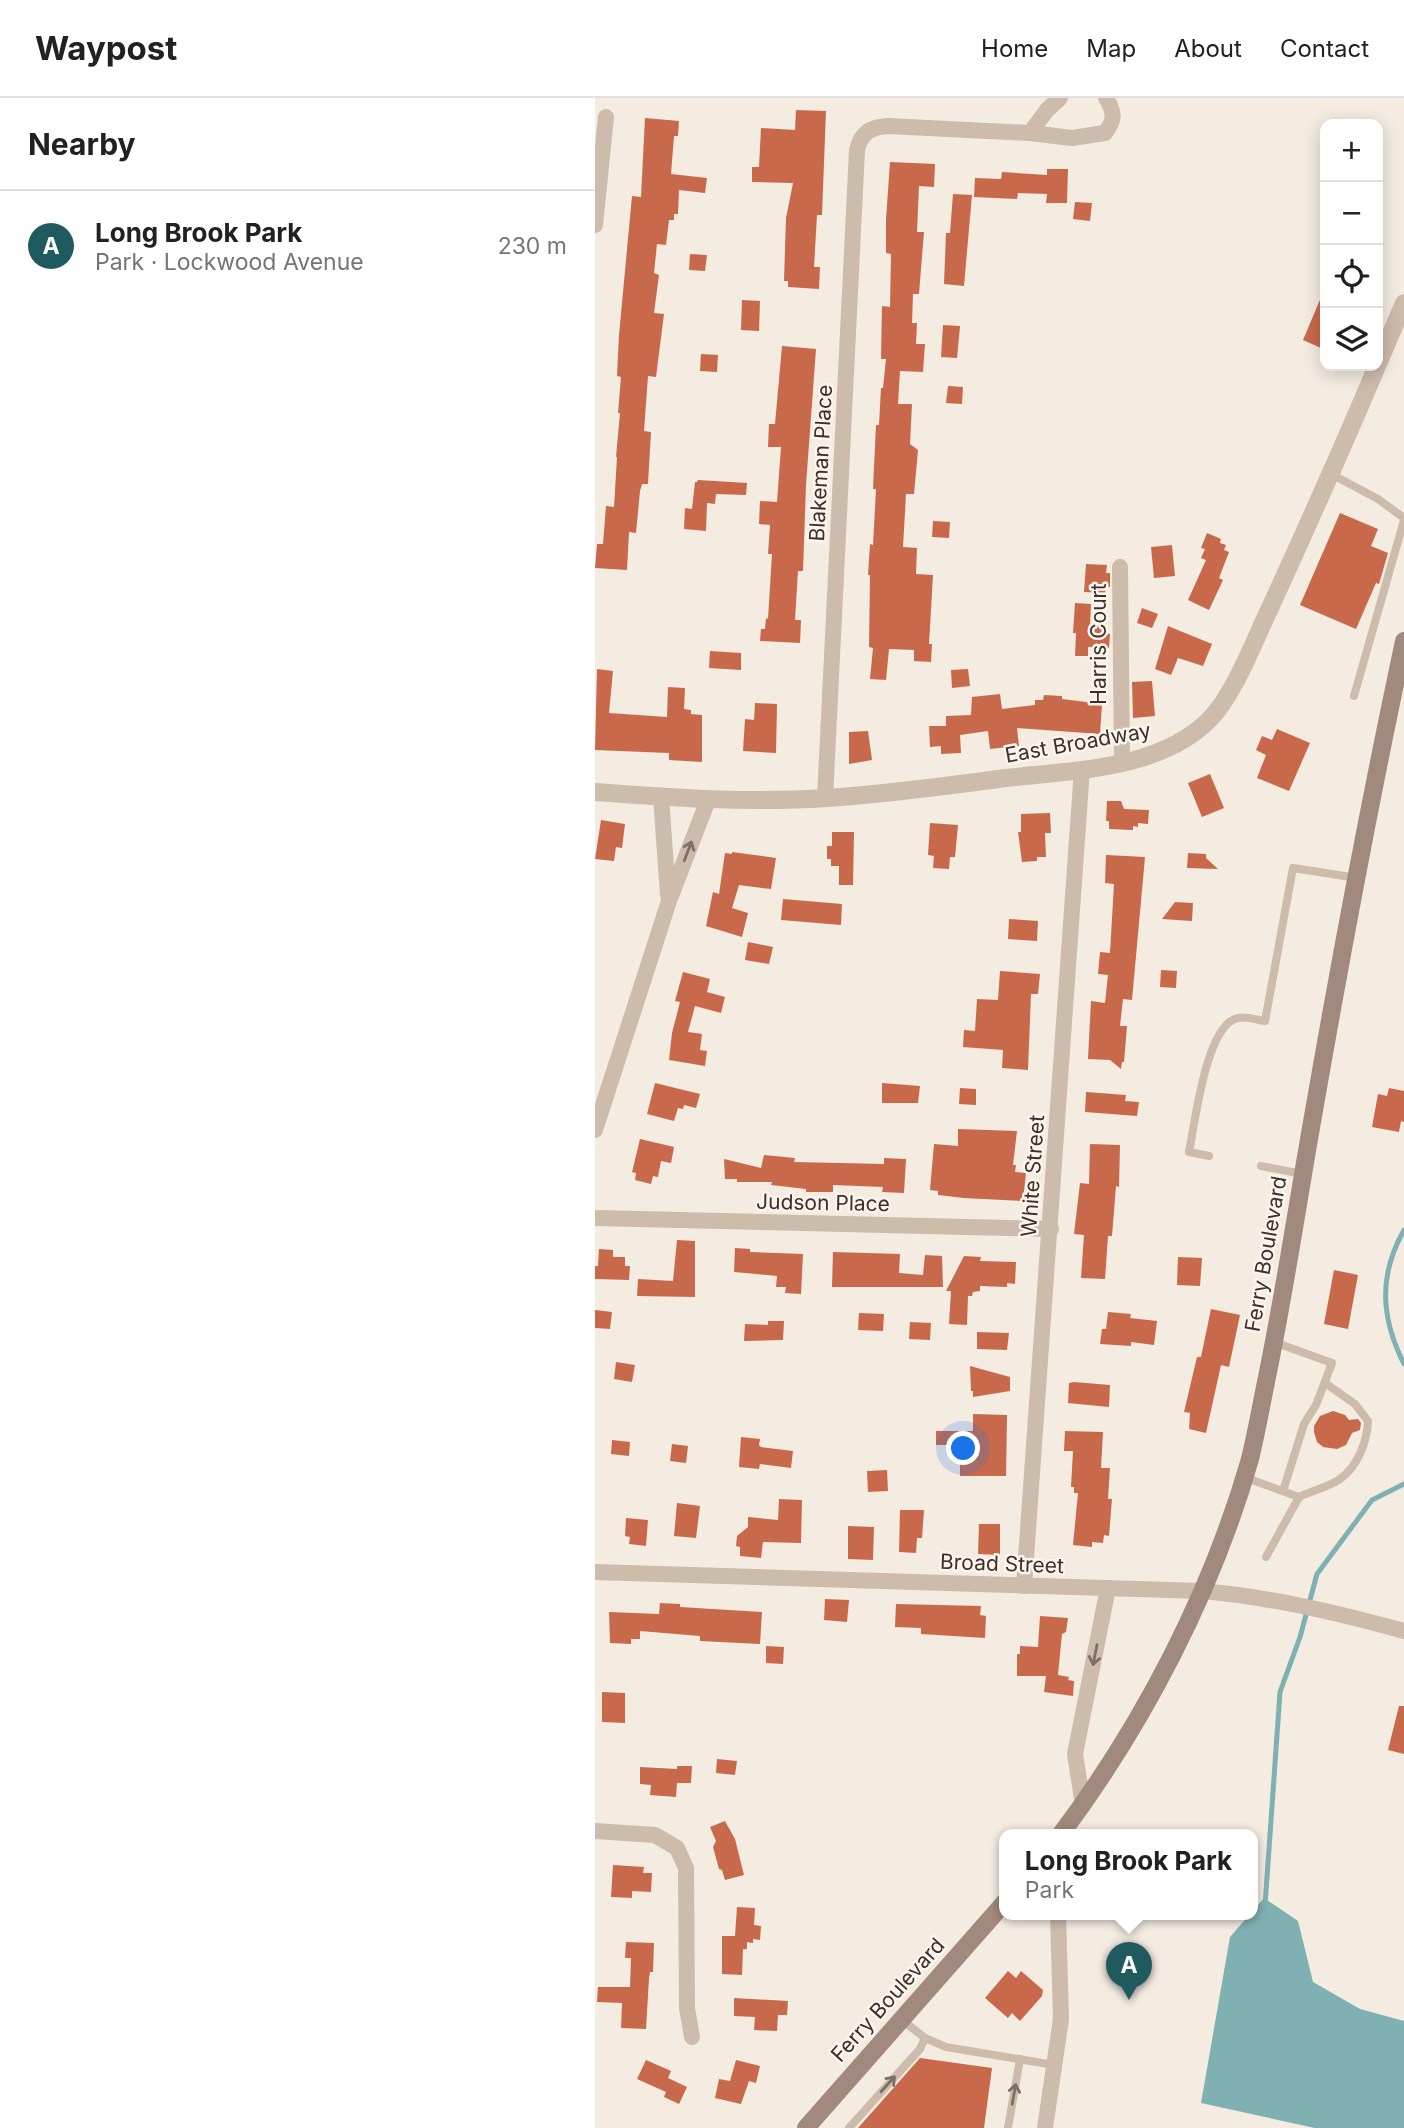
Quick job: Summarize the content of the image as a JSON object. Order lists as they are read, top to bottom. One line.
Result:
{"streets":{"main road":["Ferry Boulevard"],"street":["Blakeman Place","Harris Court","East Broadway","White Street","Judson Place","Broad Street"]},"crossings":[["Blakeman Place","East Broadway"],["Harris Court","East Broadway"],["East Broadway","White Street"],["White Street","Judson Place"],["White Street","Broad Street"],["Ferry Boulevard","Broad Street"]],"page":{"header":"Waypost","nav":["Home","Map","About","Contact"],"heading":"Nearby","map_buttons":["+","−"],"list":[{"mark":"A","name":"Long Brook Park","note":"Park · Lockwood Avenue","value":"230 m"}],"popup":["Long Brook Park","Park"],"pins":"A"}}
